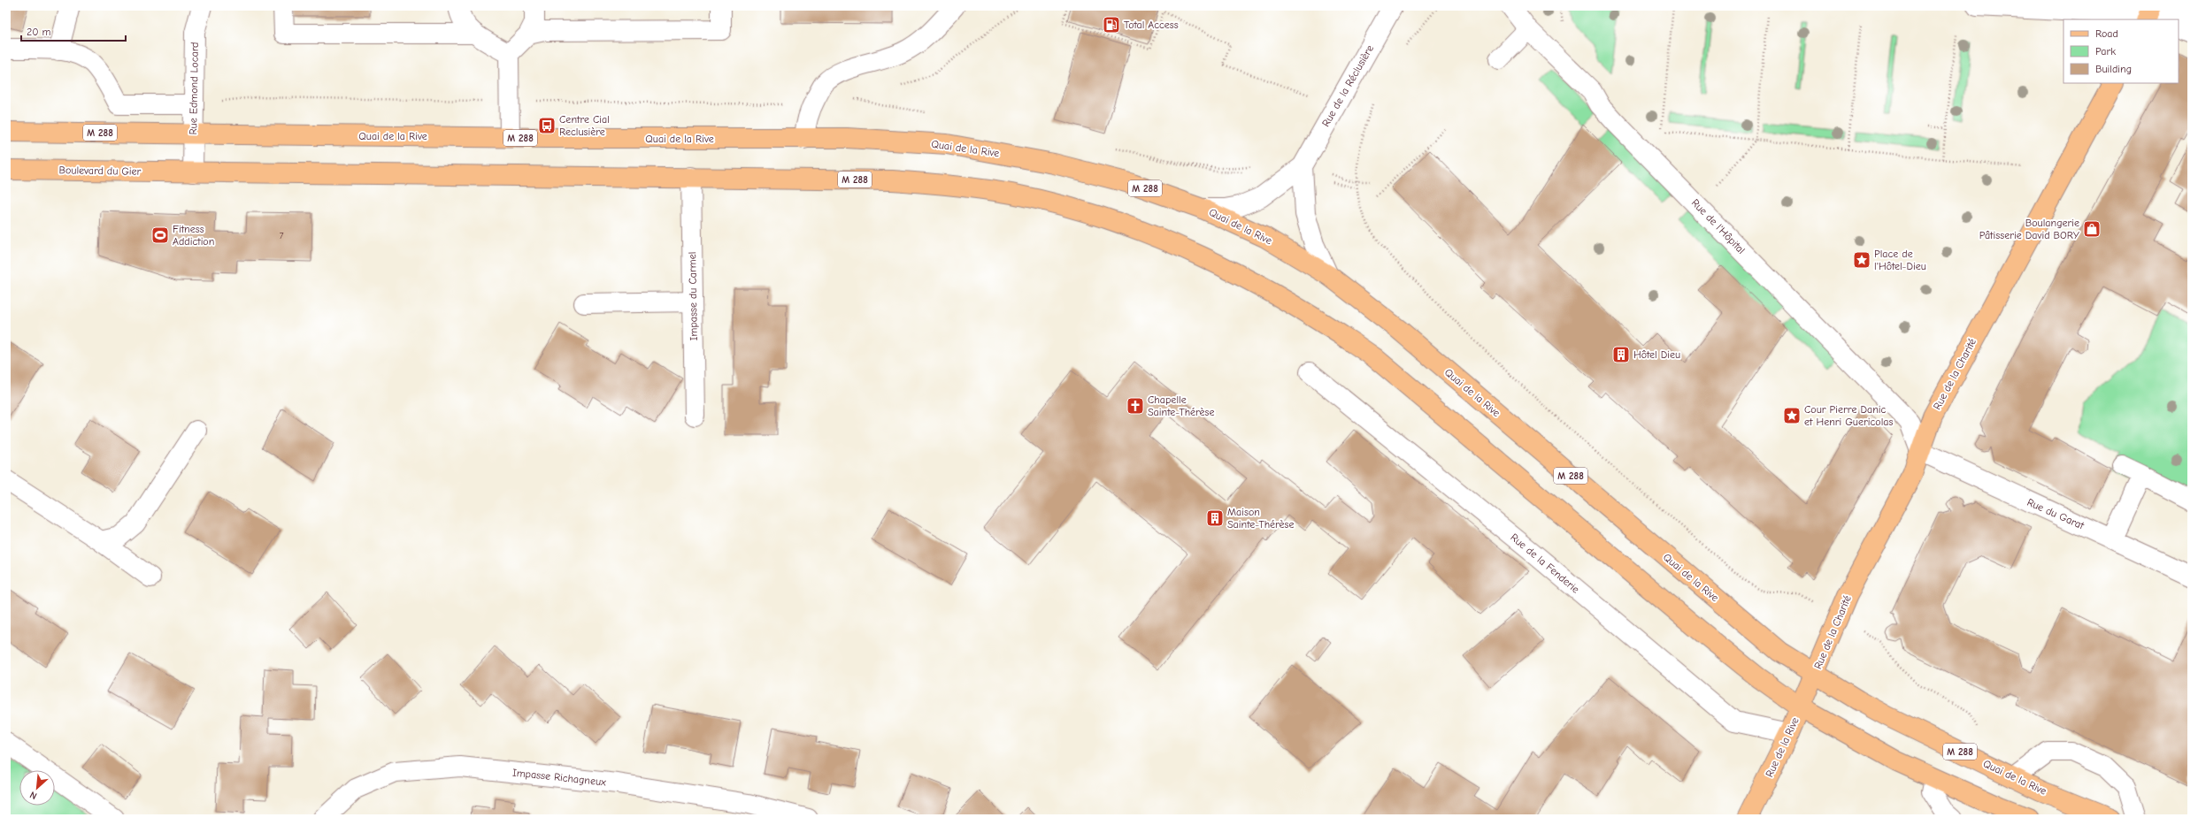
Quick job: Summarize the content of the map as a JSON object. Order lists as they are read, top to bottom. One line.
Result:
{"streets":{"main road":["M 288","Quai de la Rive","Boulevard du Gier","Rue de la Charité","Rue de la Rive"],"street":["Rue de la Réclusière","Rue Edmond Locard","Rue de l'Hôpital","Impasse du Carmel","Rue du Garat","Rue de la Fenderie","Impasse Richagneux"]},"crossings":[["Rue Edmond Locard","M 288"],["Rue Edmond Locard","Quai de la Rive"],["Rue Edmond Locard","Boulevard du Gier"],["M 288","Quai de la Rive"],["M 288","Boulevard du Gier"],["M 288","Impasse du Carmel"],["M 288","Rue de la Rive"],["Quai de la Rive","Rue de la Charité"],["Quai de la Rive","Rue de la Rive"],["Rue de l'Hôpital","Rue de la Charité"],["Rue de l'Hôpital","Rue du Garat"],["Rue de la Charité","Rue du Garat"],["Rue de la Charité","Rue de la Rive"],["Rue de la Fenderie","Rue de la Rive"]],"places":{"fuel station":["Total Access"],"bus stop":["Centre Cial Reclusière"],"shop":["Boulangerie Pâtisserie David BORY"],"sports":["Fitness Addiction"],"place":["Place de l'Hôtel-Dieu","Cour Pierre Danic et Henri Guericolas"],"building":["Hôtel Dieu","Maison Sainte-Thérèse"],"church":["Chapelle Sainte-Thérèse"]},"house_numbers":["7"],"legend":["Road","Park","Building"],"scale_bar":"20 m","north":"bottom left"}
